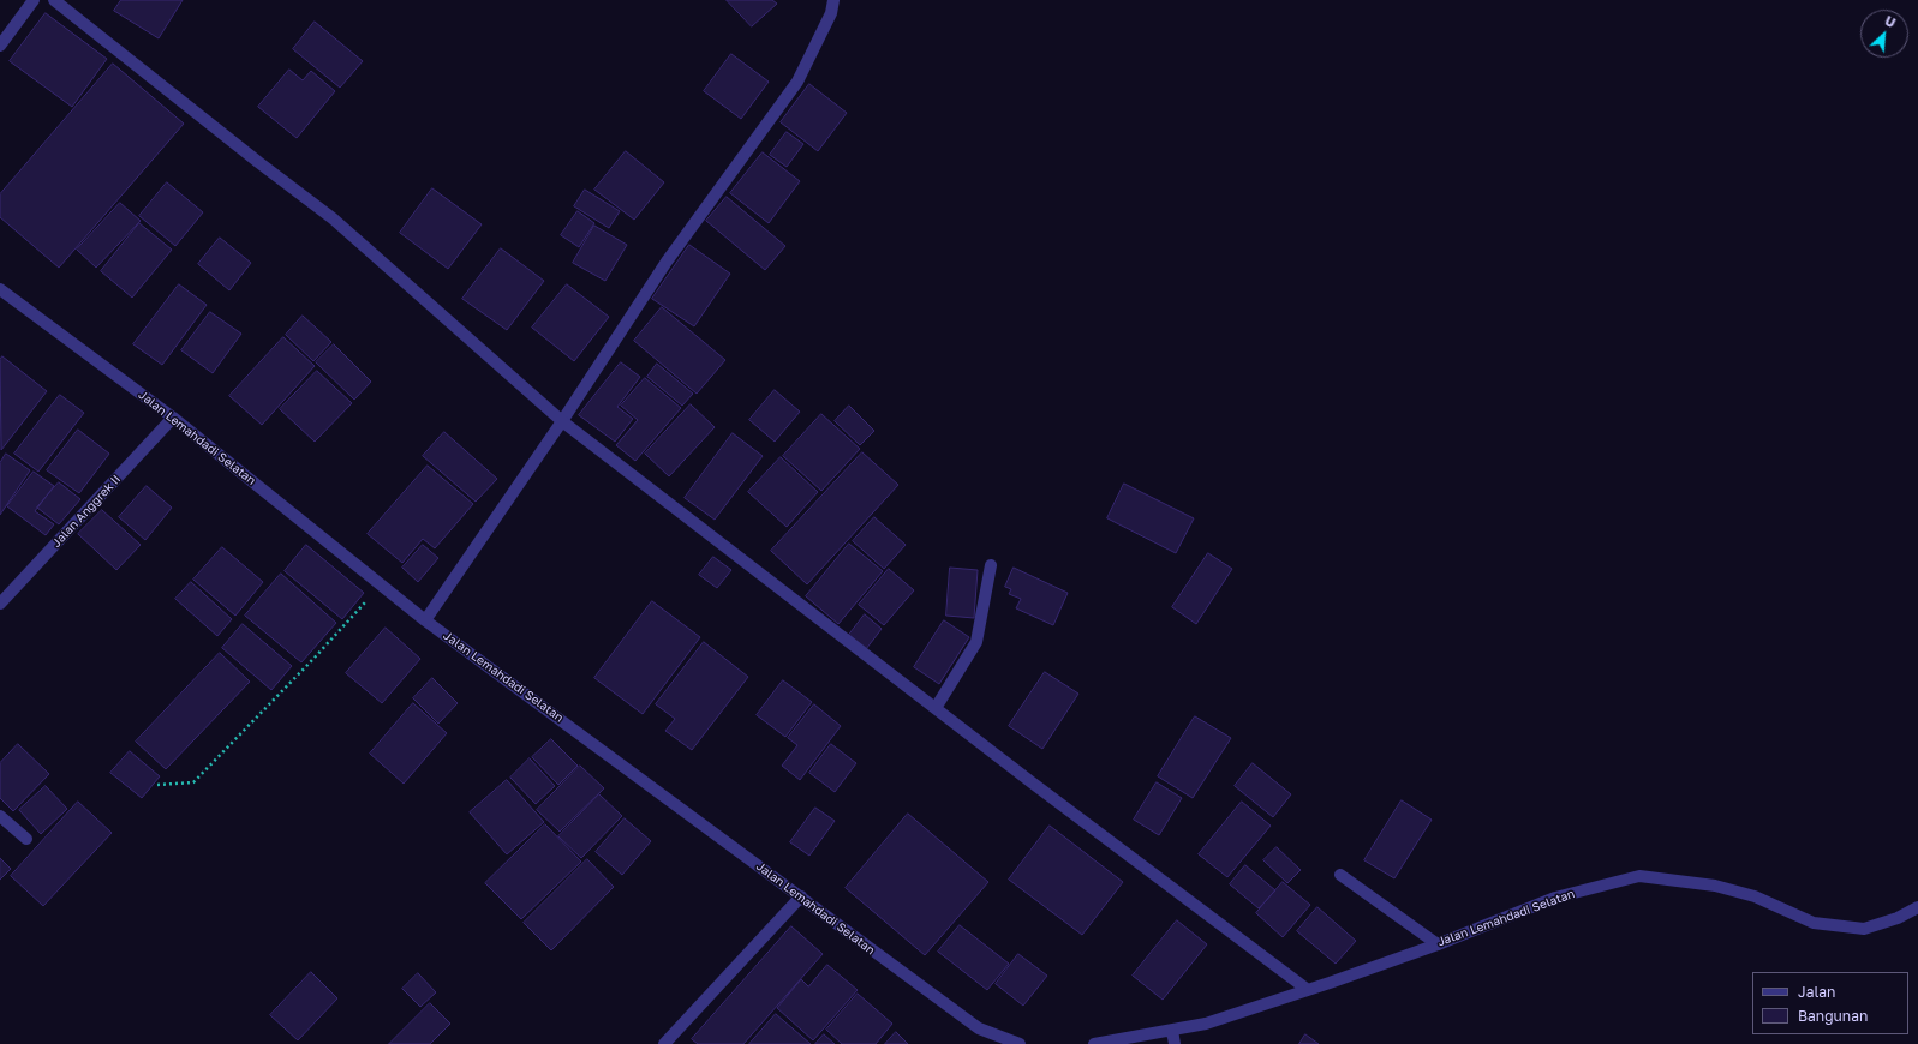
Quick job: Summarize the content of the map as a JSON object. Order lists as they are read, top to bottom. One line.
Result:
{"streets":{"street":["Jalan Lemahdadi Selatan","Jalan Anggrek II"]},"crossings":[["Jalan Lemahdadi Selatan","Jalan Anggrek II"]],"legend":["Jalan","Bangunan"],"north":"top right"}
